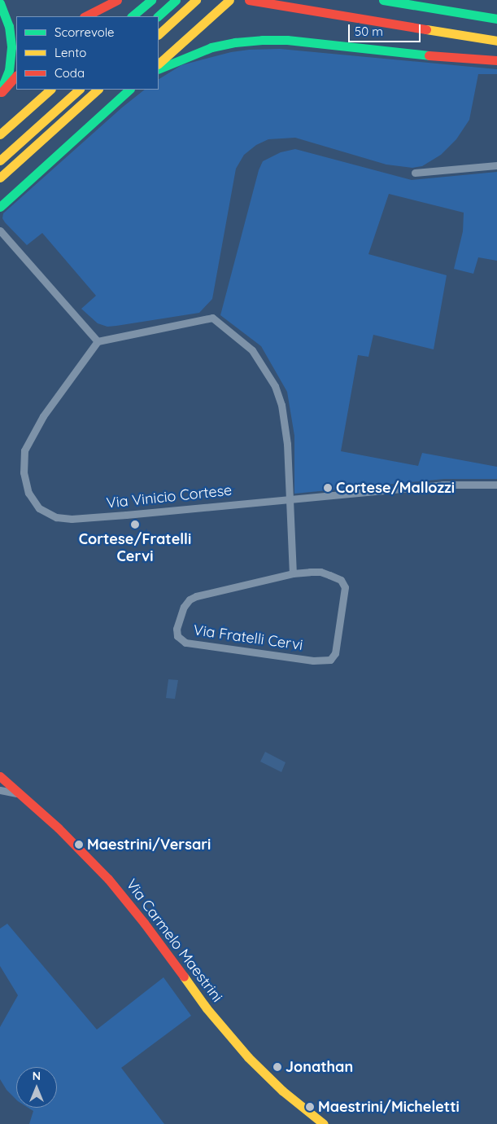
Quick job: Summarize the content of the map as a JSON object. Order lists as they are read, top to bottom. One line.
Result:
{"streets":{"main road":["Via Carmelo Maestrini"],"street":["Via Vinicio Cortese","Via Fratelli Cervi"]},"places":["Cortese/Mallozzi","Cortese/Fratelli Cervi","Maestrini/Versari","Jonathan","Maestrini/Micheletti"],"legend":["Scorrevole","Lento","Coda"],"scale_bar":"50 m","north":"top"}
